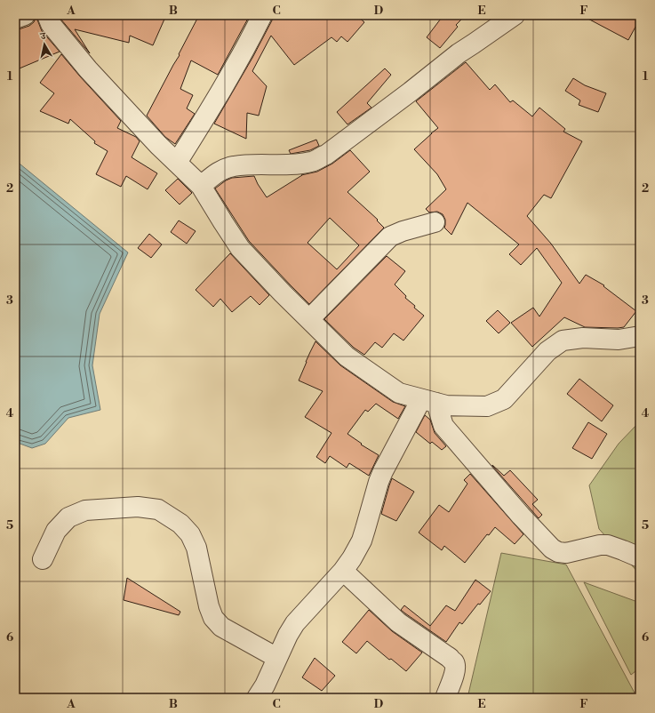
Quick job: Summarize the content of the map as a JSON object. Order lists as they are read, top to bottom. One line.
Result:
{"north":"top","grid":{"columns":["A","B","C","D","E","F"],"rows":["1","2","3","4","5","6"]}}
